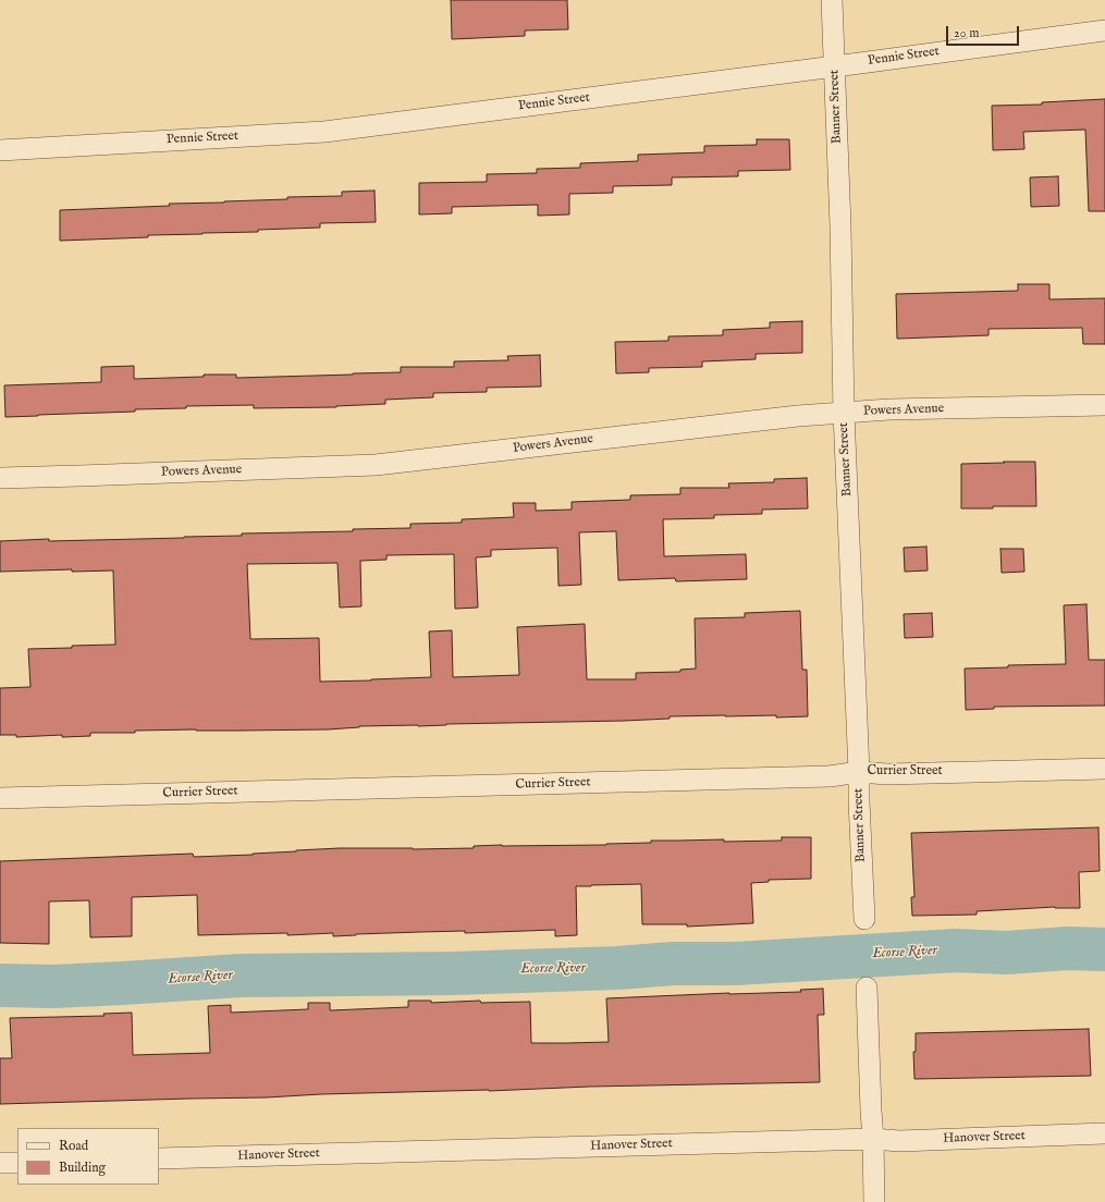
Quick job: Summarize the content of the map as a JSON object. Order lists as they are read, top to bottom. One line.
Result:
{"streets":{"street":["Pennie Street","Banner Street","Powers Avenue","Currier Street","Hanover Street"]},"crossings":[["Pennie Street","Banner Street"],["Banner Street","Powers Avenue"],["Banner Street","Currier Street"]],"water":["Ecorse River"],"legend":["Road","Building"],"scale_bar":"20 m"}
